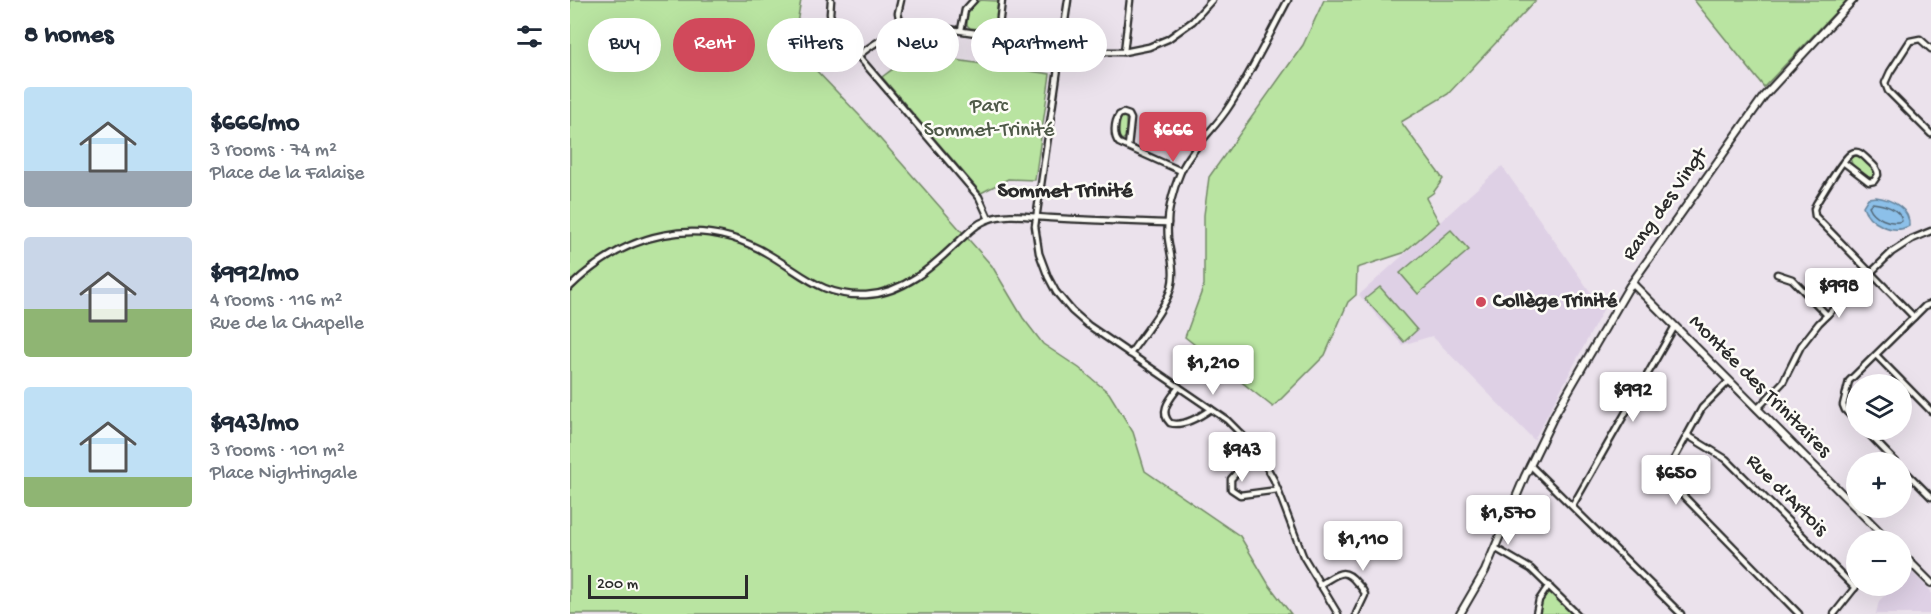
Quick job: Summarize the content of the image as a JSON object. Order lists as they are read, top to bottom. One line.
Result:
{"streets":{"street":["Rang des Vingt","Montée des Trinitaires","Rue d'Artois"]},"crossings":[["Rang des Vingt","Montée des Trinitaires"]],"districts":["Sommet Trinité"],"parks":["Parc Sommet-Trinité"],"places":["Collège Trinité"],"scale_bar":"200 m","page":{"heading":"8 homes","chip":["Buy","Rent","Filters","New","Apartment"],"list":[{"name":"$666/mo","note":"3 rooms · 74 m² · Place de la Falaise"},{"name":"$992/mo","note":"4 rooms · 116 m² · Rue de la Chapelle"},{"name":"$943/mo","note":"3 rooms · 101 m² · Place Nightingale"}],"price":["$666","$998","$1,210","$992","$943","$650","$1,570","$1,110"],"map_buttons":["+","−"],"scale":"200 m"}}
